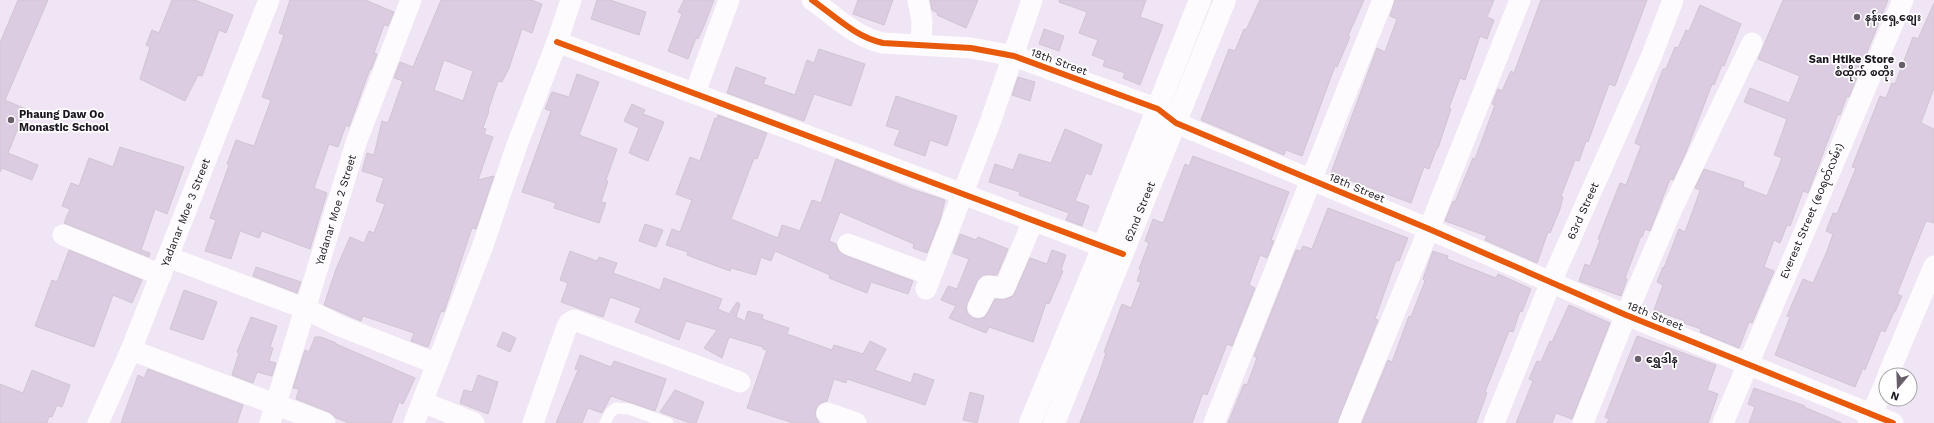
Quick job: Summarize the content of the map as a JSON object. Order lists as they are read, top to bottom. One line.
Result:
{"streets":{"main road":["62nd Street"],"street":["18th Street","Yadanar Moe 2 Street","63rd Street","Everest Street (ဧ၀ရတ်လမ်း)","Yadanar Moe 3 Street"]},"crossings":[["18th Street","63rd Street"],["18th Street","Everest Street (ဧ၀ရတ်လမ်း)"],["18th Street","62nd Street"]],"places":["နန်းရှေ့စျေး","San Htike Store စံထိုက် စတိုး","Phaung Daw Oo Monastic School","ရွှေဒါန"],"north":"bottom"}
